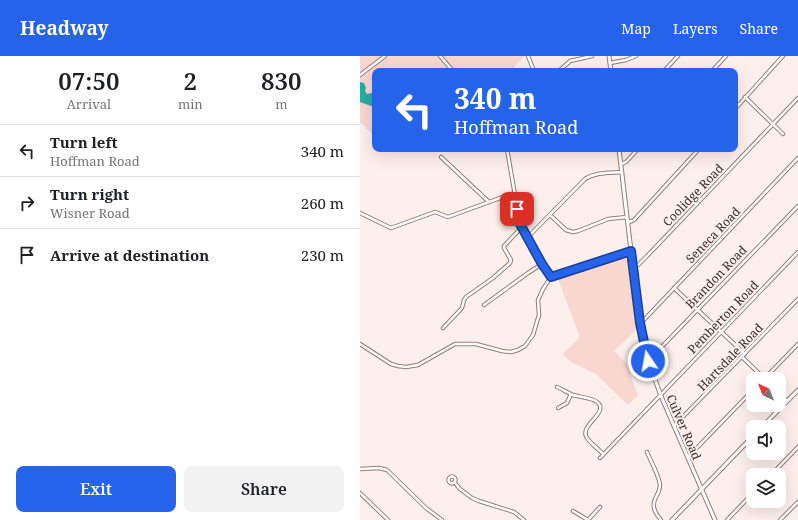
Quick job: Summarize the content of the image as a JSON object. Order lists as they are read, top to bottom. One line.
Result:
{"streets":{"main road":["Culver Road"],"street":["Coolidge Road","Seneca Road","Brandon Road","Pemberton Road","Hartsdale Road"]},"crossings":[["Coolidge Road","Culver Road"],["Seneca Road","Culver Road"],["Brandon Road","Culver Road"],["Pemberton Road","Culver Road"],["Hartsdale Road","Culver Road"]],"north":"top left","page":{"header":"Headway","nav":["Map","Layers","Share"],"eta":["07:50","Arrival","2","min","830","m"],"turn":["340 m","Hoffman Road"],"list":[{"name":"Turn left","note":"Hoffman Road","value":"340 m"},{"name":"Turn right","note":"Wisner Road","value":"260 m"},{"name":"Arrive at destination","value":"230 m"}],"buttons":["Exit","Share"]}}
